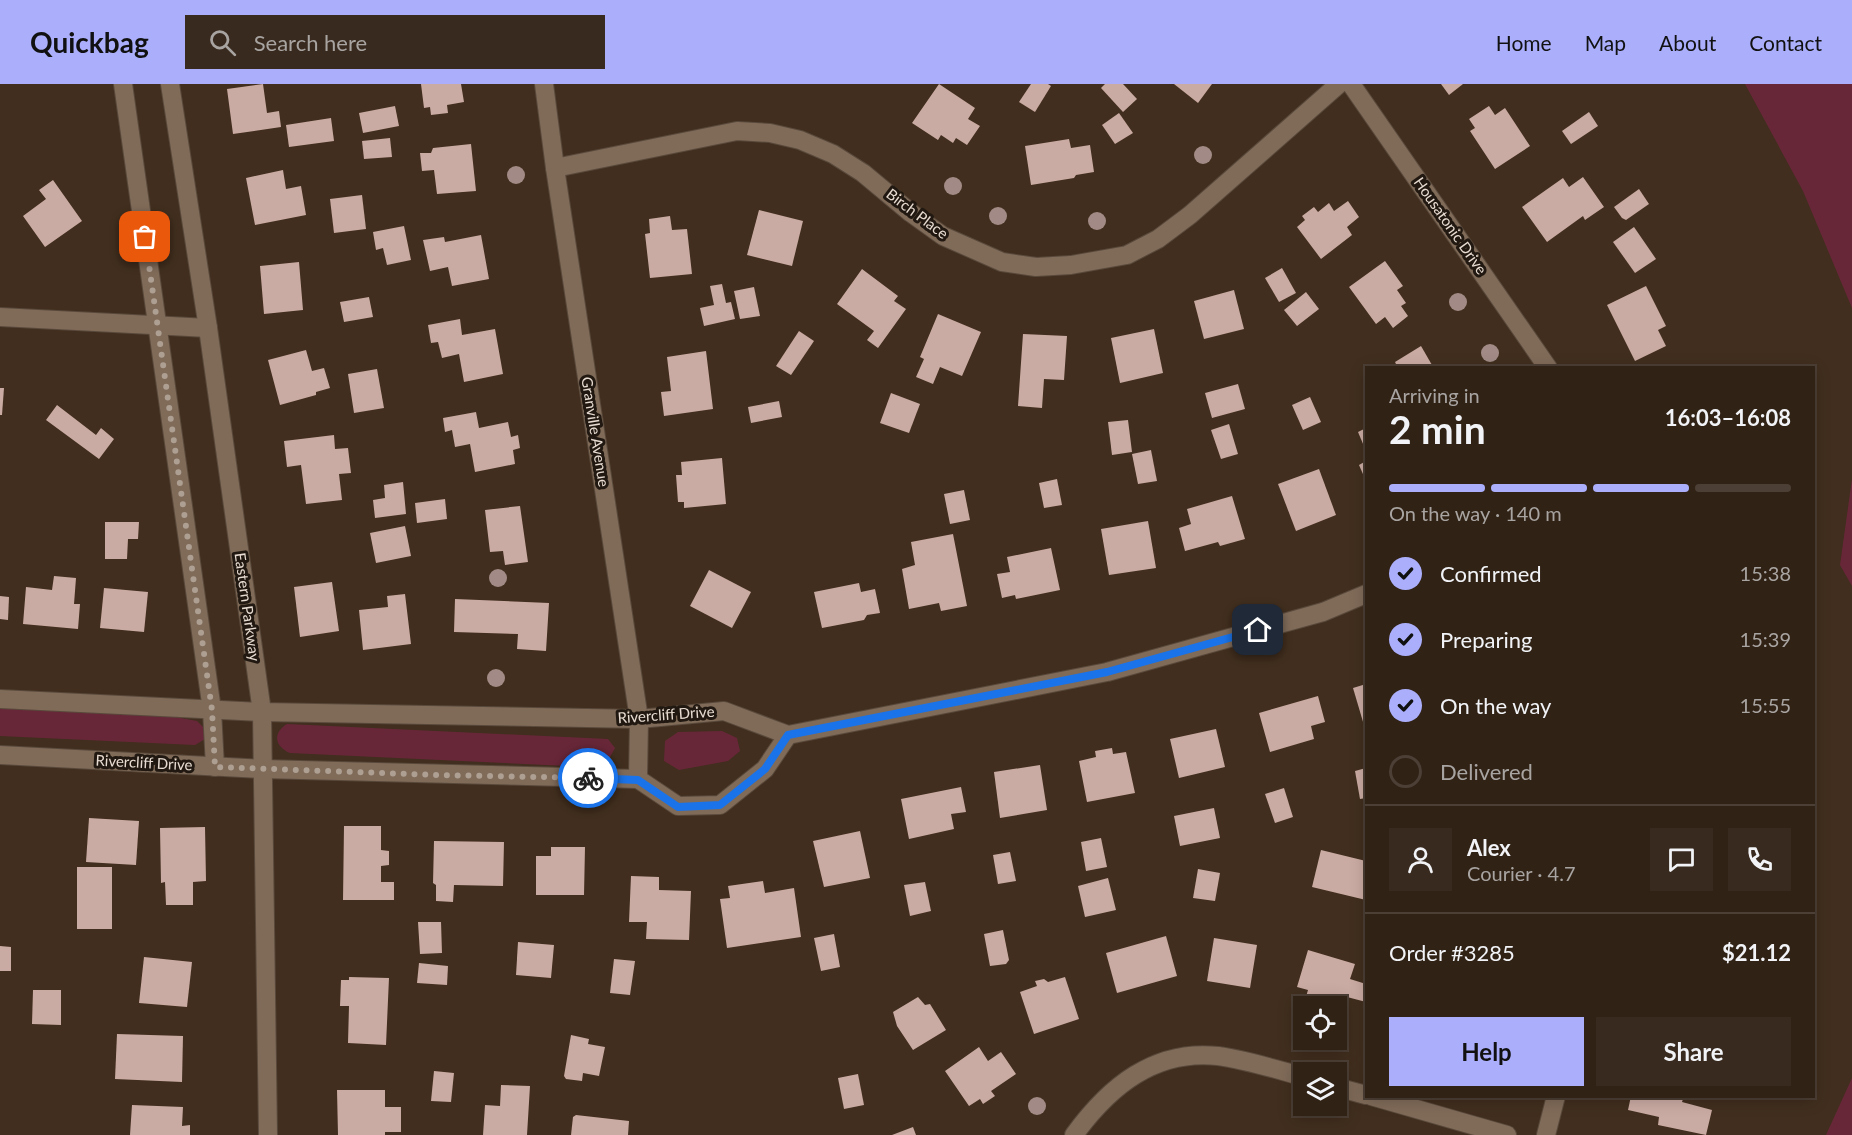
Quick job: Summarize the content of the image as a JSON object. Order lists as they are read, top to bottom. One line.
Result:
{"streets":{"street":["Birch Place","Housatonic Drive","Granville Avenue","Eastern Parkway","Rivercliff Drive"]},"crossings":[["Birch Place","Granville Avenue"],["Granville Avenue","Rivercliff Drive"],["Eastern Parkway","Rivercliff Drive"]],"page":{"header":"Quickbag","search":"Search here","nav":["Home","Map","About","Contact"],"heading":["2 min","Arriving in","16:03–16:08"],"panel":["Alex","Courier · 4.7","Order #3285","$21.12"],"bar":"On the way · 140 m","list":[["Confirmed","15:38"],["Preparing","15:39"],["On the way","15:55"],"Delivered"],"buttons":["Help","Share"]}}
